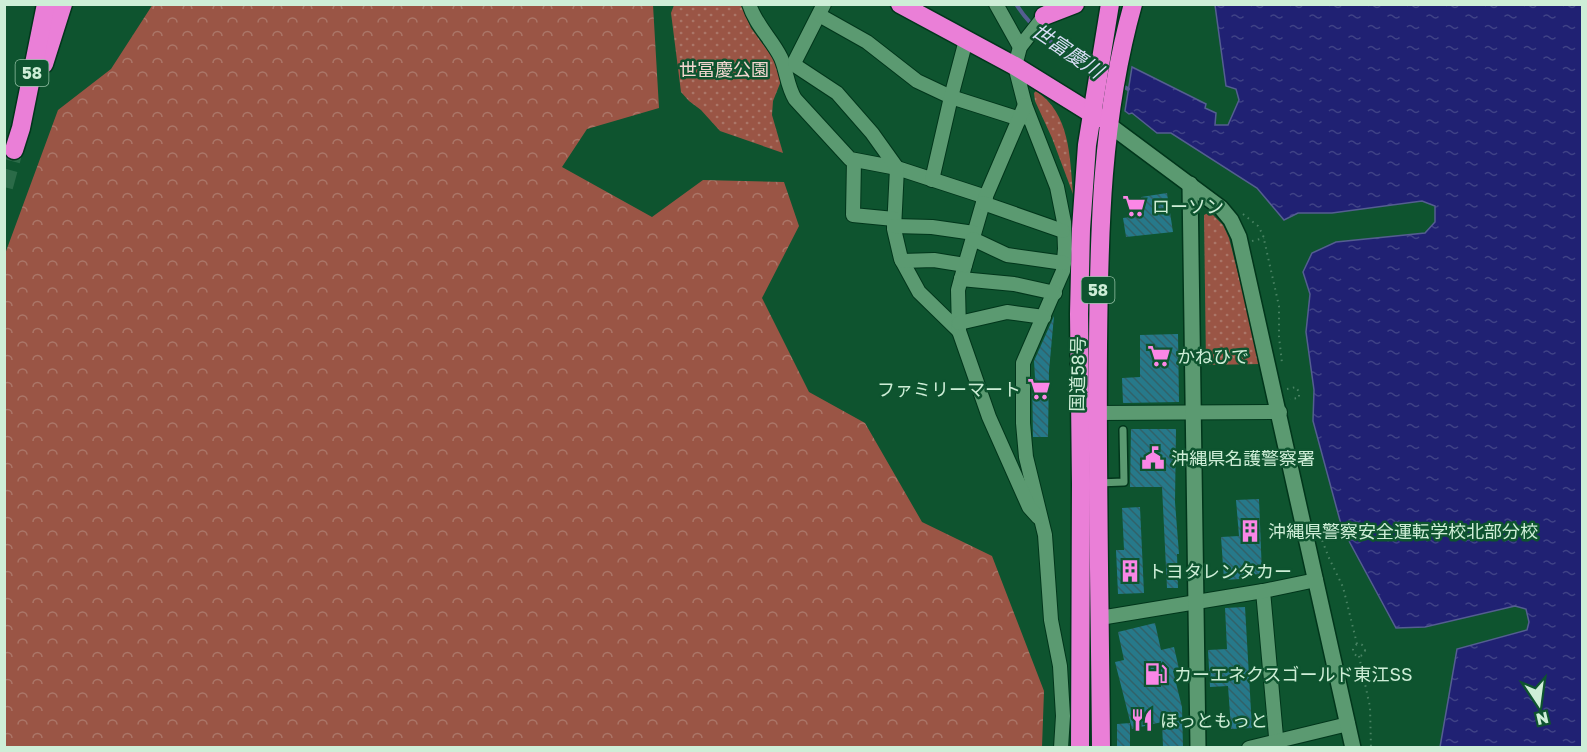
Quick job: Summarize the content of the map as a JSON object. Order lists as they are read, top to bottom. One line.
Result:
{"streets":{"highway":["58","国道58号"]},"water":["世富慶川"],"parks":["世冨慶公園"],"places":{"supermarket":["ローソン","かねひで","ファミリーマート"],"public building":["沖縄県名護警察署"],"building":["沖縄県警察安全運転学校北部分校","トヨタレンタカー"],"fuel station":["カーエネクスゴールド東江SS"],"restaurant":["ほっともっと"]},"north":"bottom"}
